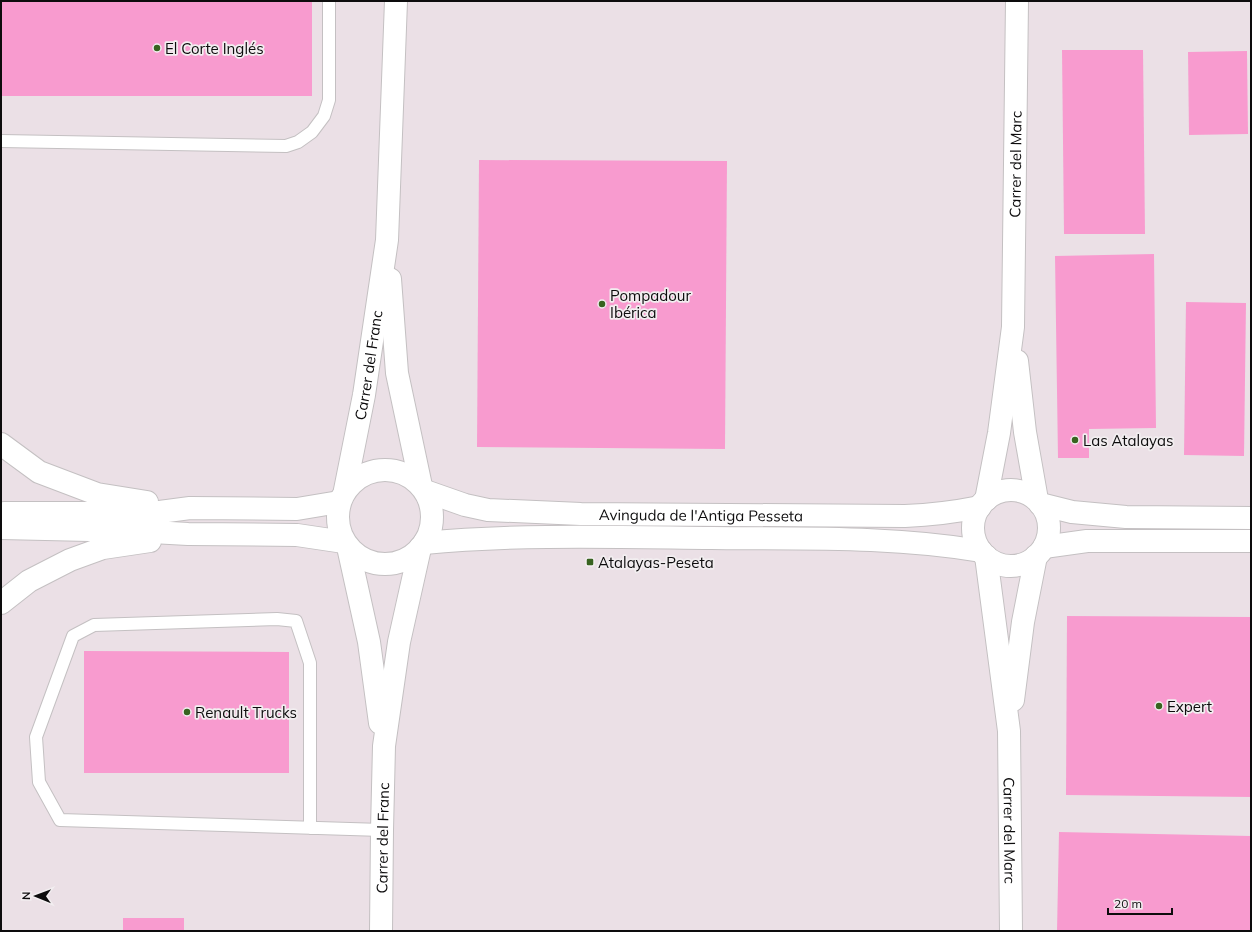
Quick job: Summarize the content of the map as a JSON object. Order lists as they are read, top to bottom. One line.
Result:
{"streets":{"main road":["Carrer del Marc","Carrer del Franc","Avinguda de l'Antiga Pesseta"]},"crossings":[["Carrer del Marc","Avinguda de l'Antiga Pesseta"],["Carrer del Franc","Avinguda de l'Antiga Pesseta"]],"places":{"other":["El Corte Inglés","Pompadour Ibérica","Las Atalayas","Expert","Renault Trucks"],"transit":["Atalayas-Peseta"]},"scale_bar":"20 m","north":"left"}
